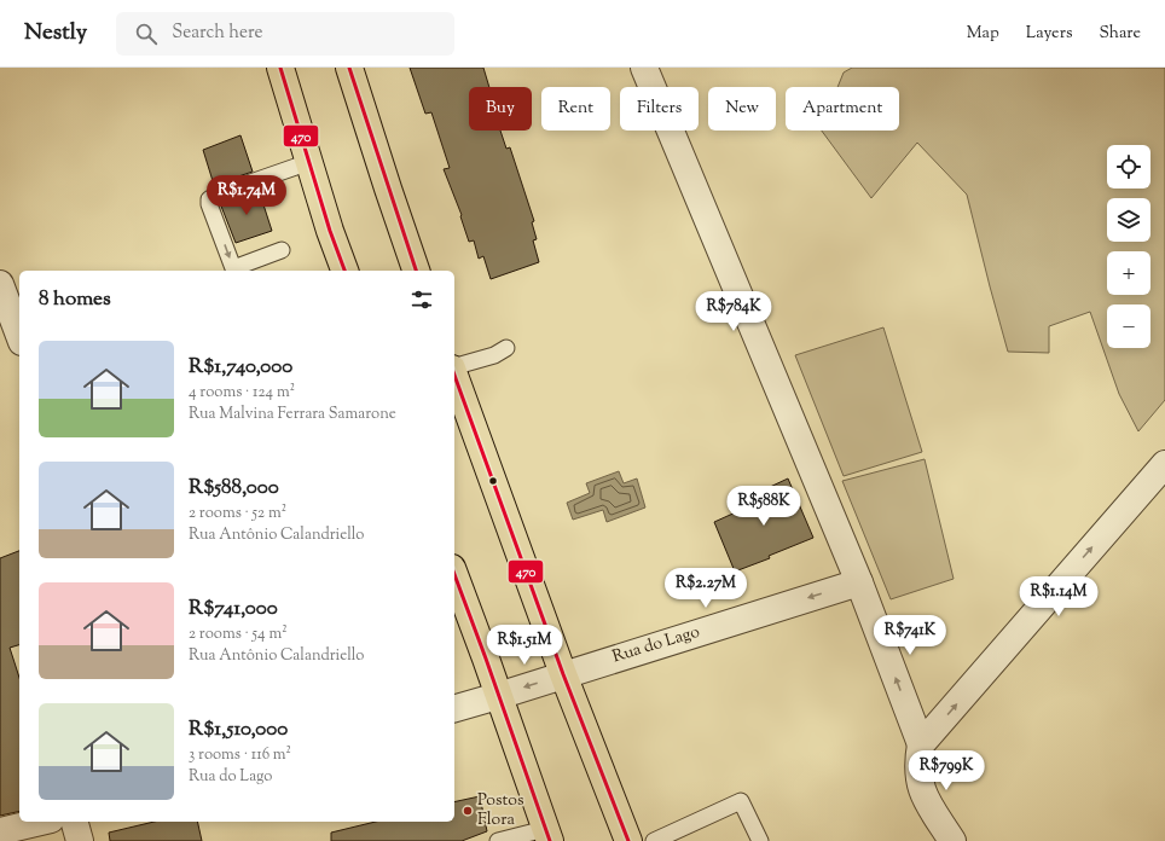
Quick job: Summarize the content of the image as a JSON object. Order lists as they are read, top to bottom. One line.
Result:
{"streets":{"street":["Rua do Lago"]},"one_way":["Rua do Lago"],"places":["Postos Flora"],"lines":["transit line 470"],"page":{"header":"Nestly","search":"Search here","nav":["Map","Layers","Share"],"chip":["Buy","Rent","Filters","New","Apartment"],"map_buttons":["+","−"],"price":["R$1.74M","R$784K","R$588K","R$2.27M","R$1.14M","R$741K","R$1.51M","R$799K"],"heading":"8 homes","list":[{"name":"R$1,740,000","note":"4 rooms · 124 m² · Rua Malvina Ferrara Samarone"},{"name":"R$588,000","note":"2 rooms · 52 m² · Rua Antônio Calandriello"},{"name":"R$741,000","note":"2 rooms · 54 m² · Rua Antônio Calandriello"},{"name":"R$1,510,000","note":"3 rooms · 116 m² · Rua do Lago"}]}}
